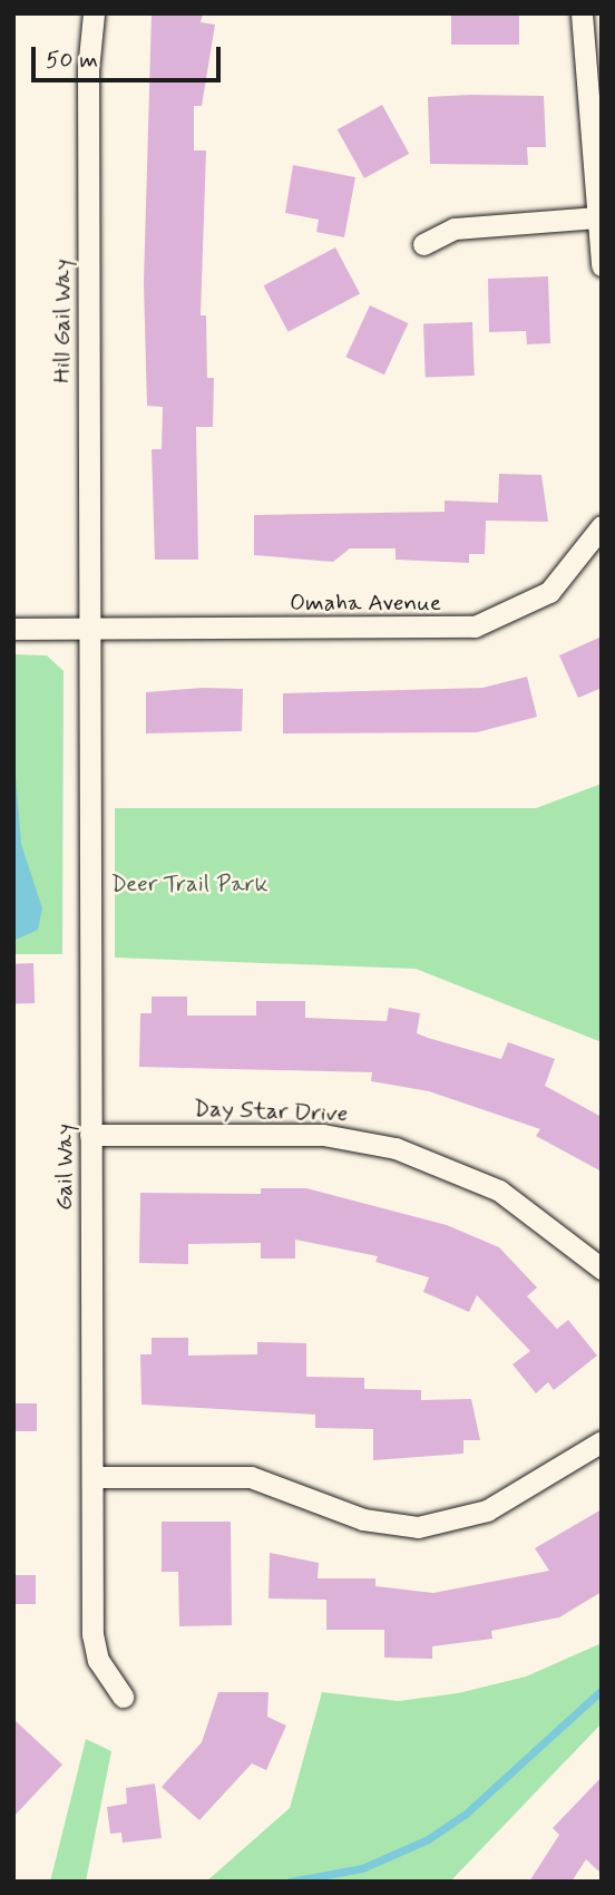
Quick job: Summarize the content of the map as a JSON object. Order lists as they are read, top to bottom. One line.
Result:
{"streets":{"street":["Hill Gail Way","Omaha Avenue","Day Star Drive","Gail Way"]},"crossings":[["Hill Gail Way","Omaha Avenue"],["Hill Gail Way","Gail Way"],["Omaha Avenue","Gail Way"],["Day Star Drive","Gail Way"]],"parks":["Deer Trail Park"],"scale_bar":"50 m"}
